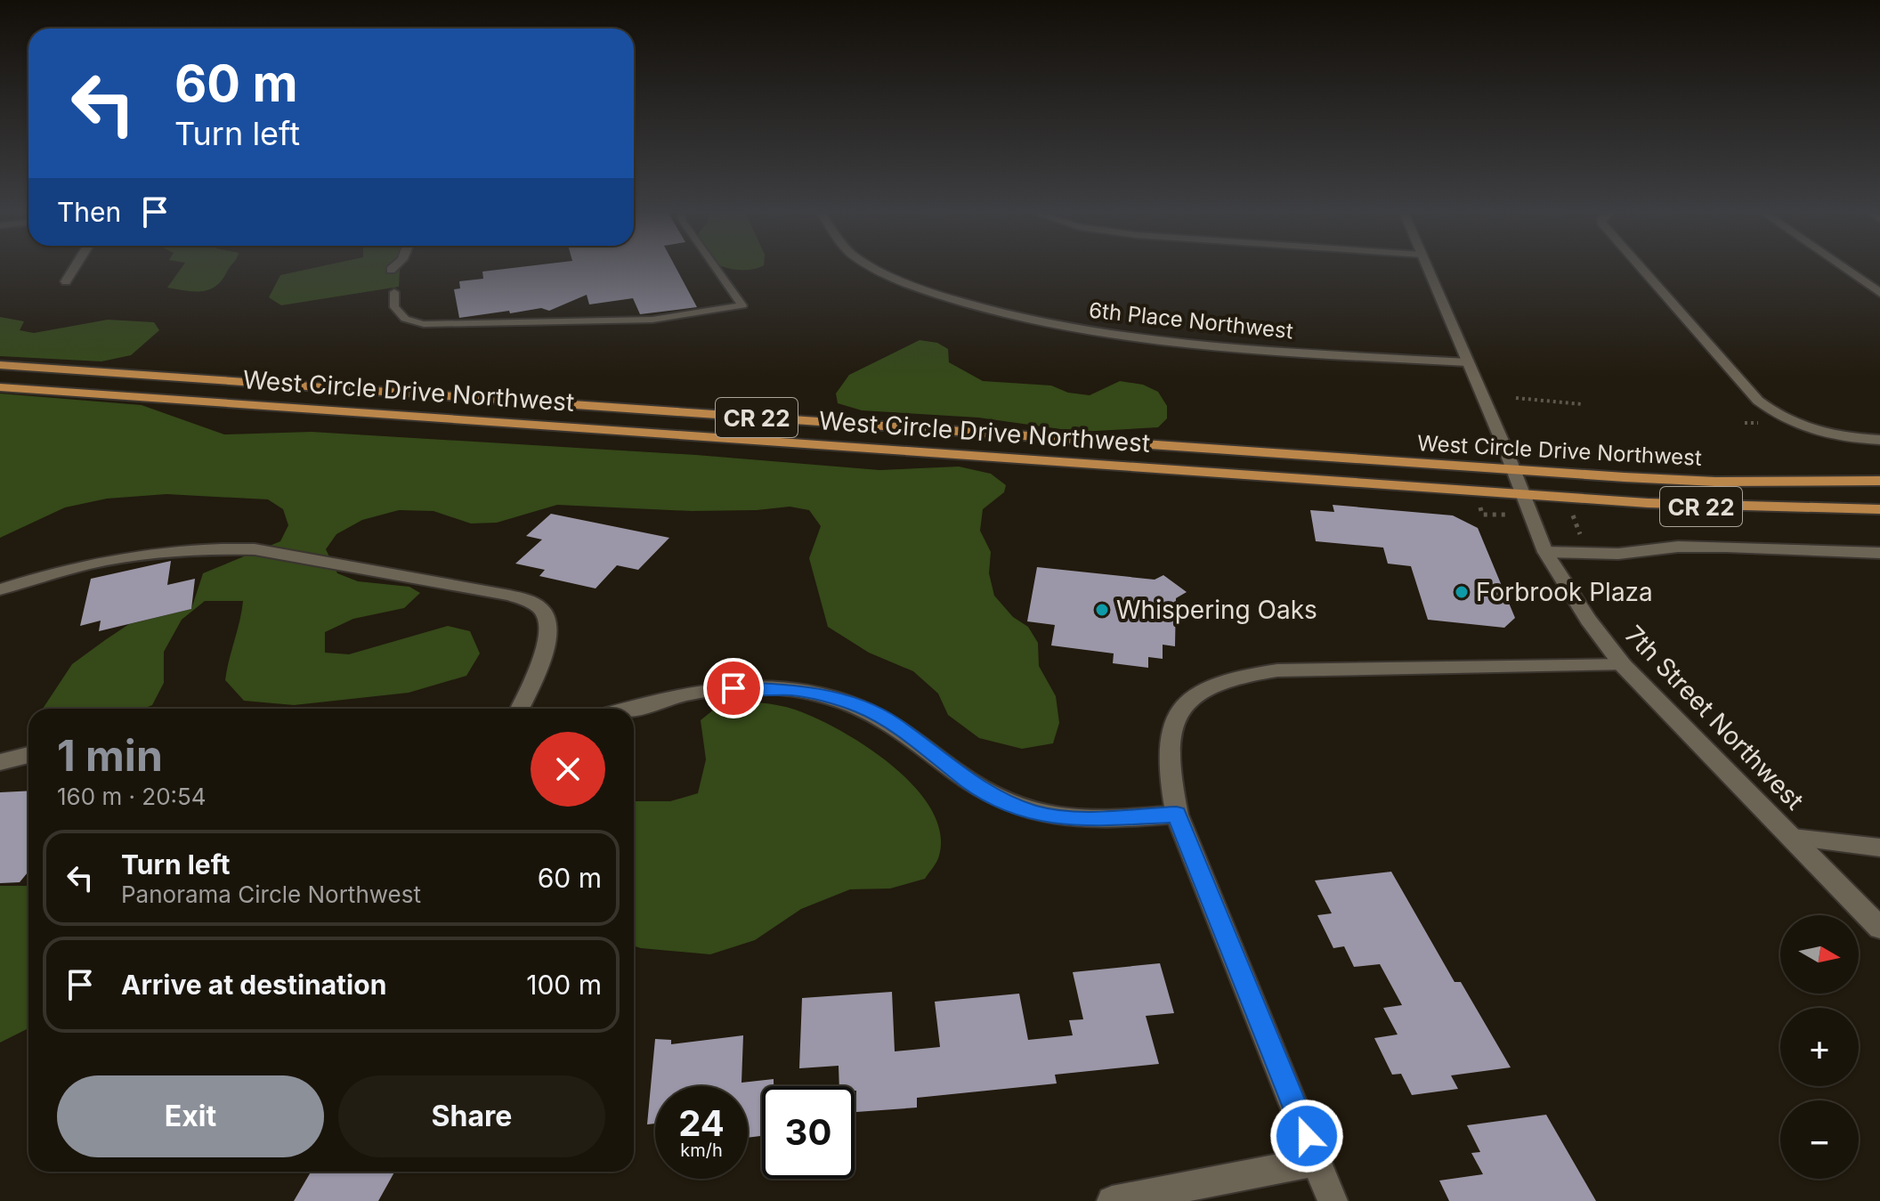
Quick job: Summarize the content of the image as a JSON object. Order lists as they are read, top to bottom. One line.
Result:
{"streets":{"main road":["West Circle Drive Northwest","CR 22"],"street":["6th Place Northwest","7th Street Northwest"]},"crossings":[["6th Place Northwest","7th Street Northwest"],["West Circle Drive Northwest","7th Street Northwest"]],"places":["Forbrook Plaza","Whispering Oaks"],"north":"right","page":{"turn":["60 m","Turn left"],"then":"Then","heading":["1 min","160 m · 20:54"],"list":[{"name":"Turn left","note":"Panorama Circle Northwest","value":"60 m"},{"name":"Arrive at destination","value":"100 m"}],"map_buttons":["+","−"],"buttons":["Exit","Share"],"speed":"24 km/h","limit":"30"}}
